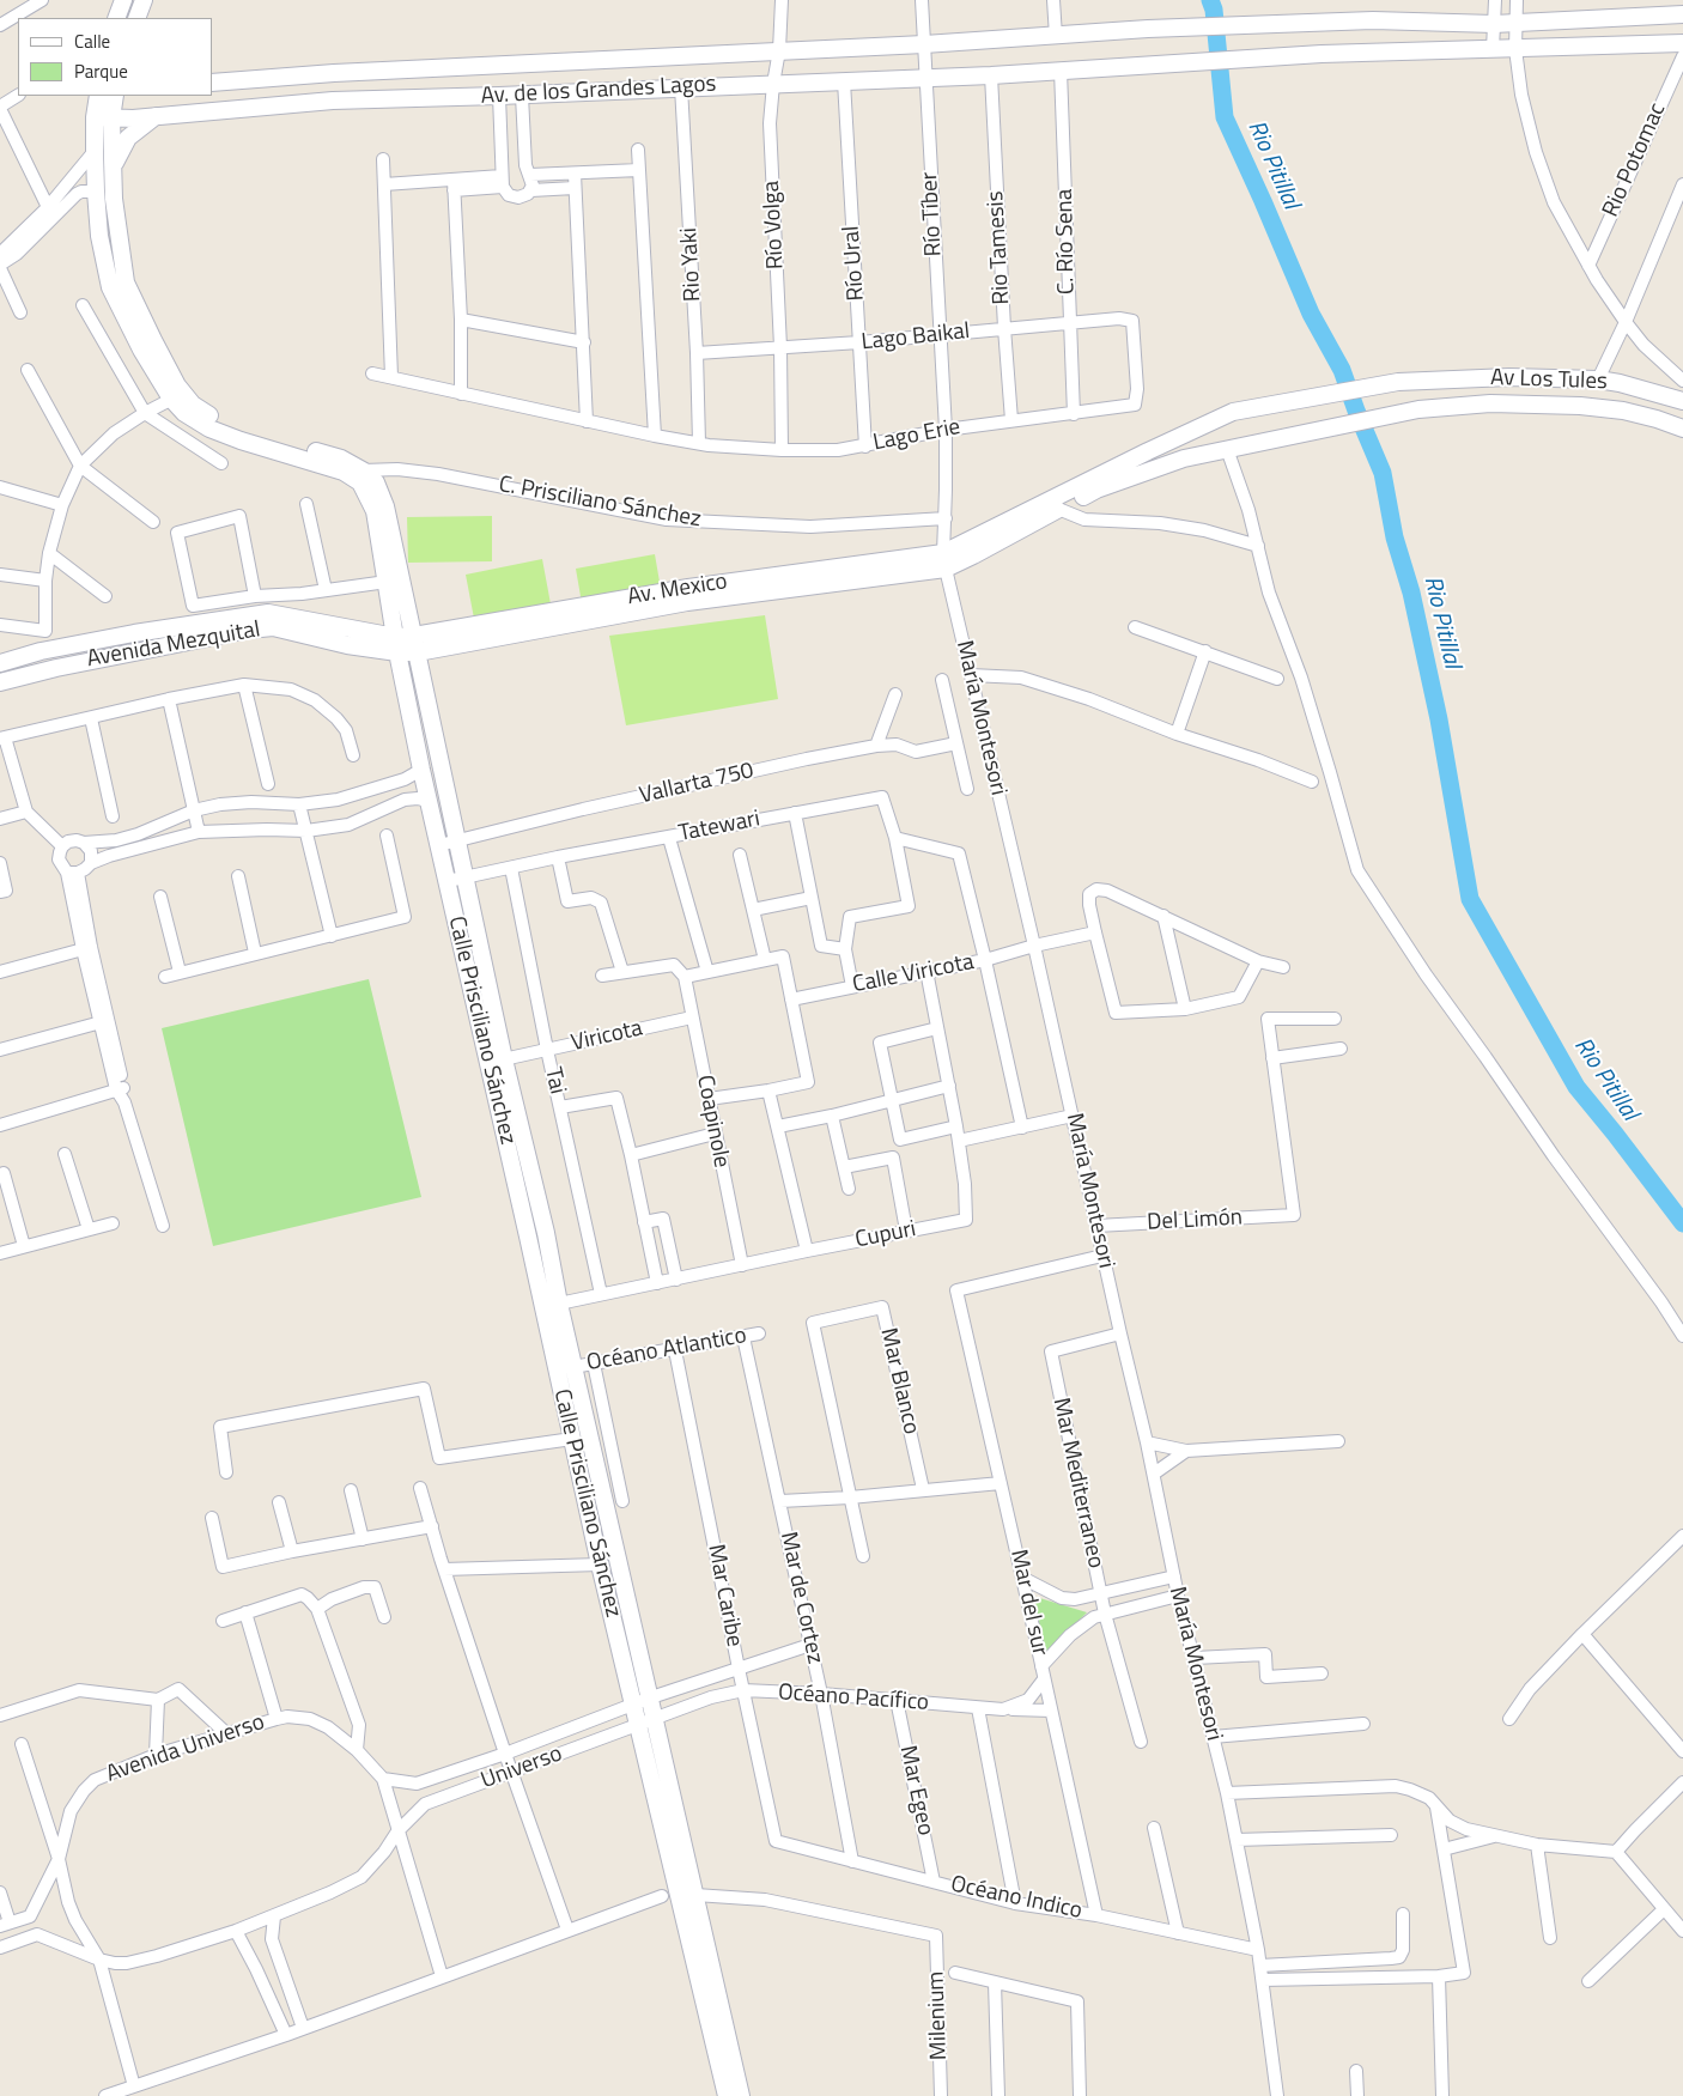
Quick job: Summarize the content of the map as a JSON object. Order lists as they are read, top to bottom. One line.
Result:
{"streets":{"main road":["Av. de los Grandes Lagos","Av Los Tules","Av. Mexico","Avenida Mezquital","Calle Prisciliano Sánchez"],"street":["Rio Potomac","Río Tíber","Río Volga","C. Río Sena","Rio Tamesis","Río Ural","Rio Yaki","Lago Baikal","Lago Erie","C. Prisciliano Sánchez","María Montesori","Vallarta 750","Tatewari","Calle Viricota","Viricota","Tai","Coapinole","Del Limón","Cupuri","Océano Atlantico","Mar Blanco","Mar Mediterraneo","Mar Caribe","Mar de Cortez","Mar del sur","Océano Pacífico","Avenida Universo","Universo","Mar Egeo","Océano Indico","Milenium"]},"crossings":[["Av. de los Grandes Lagos","Río Tíber"],["Av. de los Grandes Lagos","Río Volga"],["Av. de los Grandes Lagos","C. Río Sena"],["Av. de los Grandes Lagos","Rio Tamesis"],["Av. de los Grandes Lagos","Río Ural"],["Av. de los Grandes Lagos","Rio Yaki"],["Av. de los Grandes Lagos","Calle Prisciliano Sánchez"],["Río Tíber","Lago Baikal"],["Río Tíber","Lago Erie"],["Río Tíber","María Montesori"],["Río Volga","Lago Baikal"],["Río Volga","Lago Erie"],["C. Río Sena","Lago Baikal"],["C. Río Sena","Lago Erie"],["Rio Tamesis","Lago Baikal"],["Rio Tamesis","Lago Erie"],["Río Ural","Lago Baikal"],["Río Ural","Lago Erie"],["Rio Yaki","Lago Baikal"],["Rio Yaki","Lago Erie"],["Lago Baikal","Lago Erie"],["Av Los Tules","Av. Mexico"],["Av Los Tules","María Montesori"],["Lago Erie","María Montesori"],["C. Prisciliano Sánchez","María Montesori"],["C. Prisciliano Sánchez","Calle Prisciliano Sánchez"],["Av. Mexico","Avenida Mezquital"],["Av. Mexico","María Montesori"],["Av. Mexico","Calle Prisciliano Sánchez"],["Avenida Mezquital","Calle Prisciliano Sánchez"],["María Montesori","Calle Viricota"],["María Montesori","Del Limón"],["María Montesori","Mar Mediterraneo"],["María Montesori","Mar del sur"],["María Montesori","Océano Pacífico"],["María Montesori","Océano Indico"],["Vallarta 750","Calle Prisciliano Sánchez"],["Tatewari","Calle Prisciliano Sánchez"],["Tatewari","Tai"],["Calle Viricota","Cupuri"],["Calle Prisciliano Sánchez","Viricota"],["Calle Prisciliano Sánchez","Cupuri"],["Calle Prisciliano Sánchez","Océano Atlantico"],["Calle Prisciliano Sánchez","Océano Pacífico"],["Calle Prisciliano Sánchez","Universo"],["Calle Prisciliano Sánchez","Milenium"],["Viricota","Tai"],["Viricota","Coapinole"],["Tai","Cupuri"],["Coapinole","Cupuri"],["Océano Atlantico","Mar Caribe"],["Océano Atlantico","Mar de Cortez"],["Mar Mediterraneo","Océano Pacífico"],["Mar Caribe","Océano Pacífico"],["Mar Caribe","Océano Indico"],["Mar de Cortez","Océano Pacífico"],["Mar de Cortez","Océano Indico"],["Mar del sur","Océano Pacífico"],["Mar del sur","Océano Indico"],["Océano Pacífico","Universo"],["Océano Pacífico","Mar Egeo"],["Avenida Universo","Universo"],["Mar Egeo","Océano Indico"]],"water":["Rio Pitillal"],"legend":["Calle","Parque"]}
